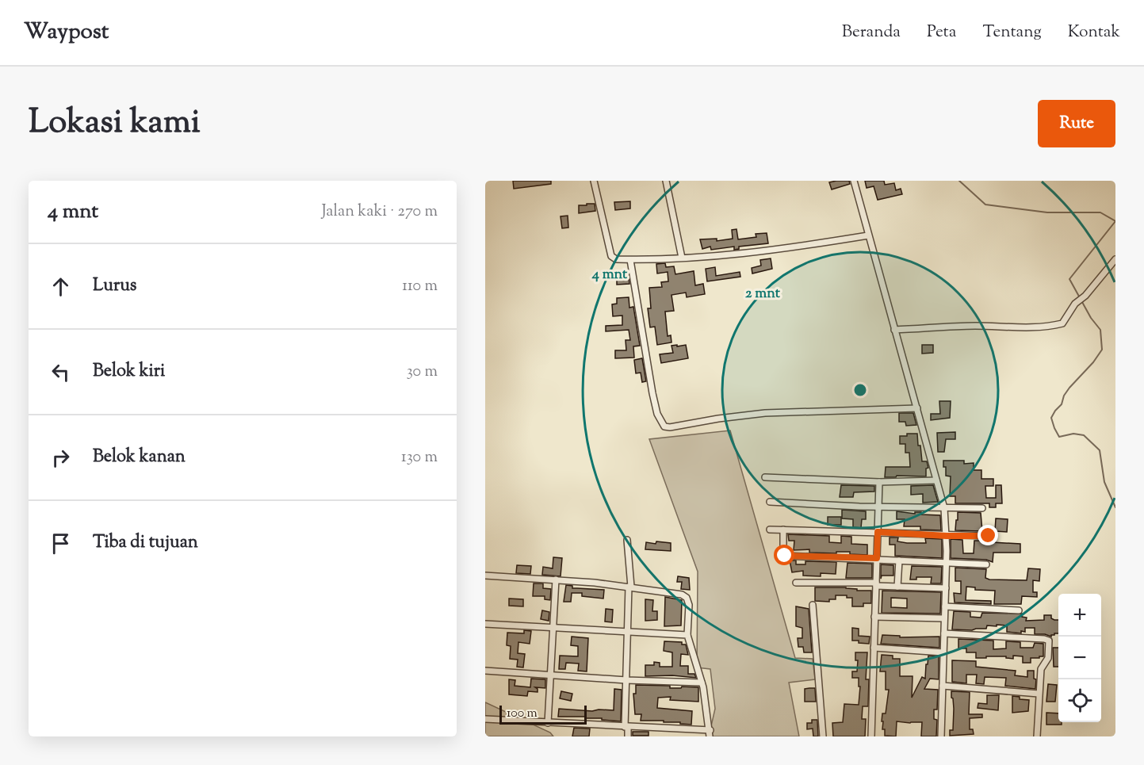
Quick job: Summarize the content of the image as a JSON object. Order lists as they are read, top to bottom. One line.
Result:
{"scale_bar":"100 m","page":{"header":"Waypost","nav":["Beranda","Peta","Tentang","Kontak"],"title":"Lokasi kami","buttons":"Rute","heading":["4 mnt","Jalan kaki · 270 m"],"list":[["Lurus","110 m"],["Belok kiri","30 m"],["Belok kanan","130 m"],"Tiba di tujuan"],"map_buttons":["+","−"],"scale":"100 m"},"rings":["4 mnt","2 mnt"]}
